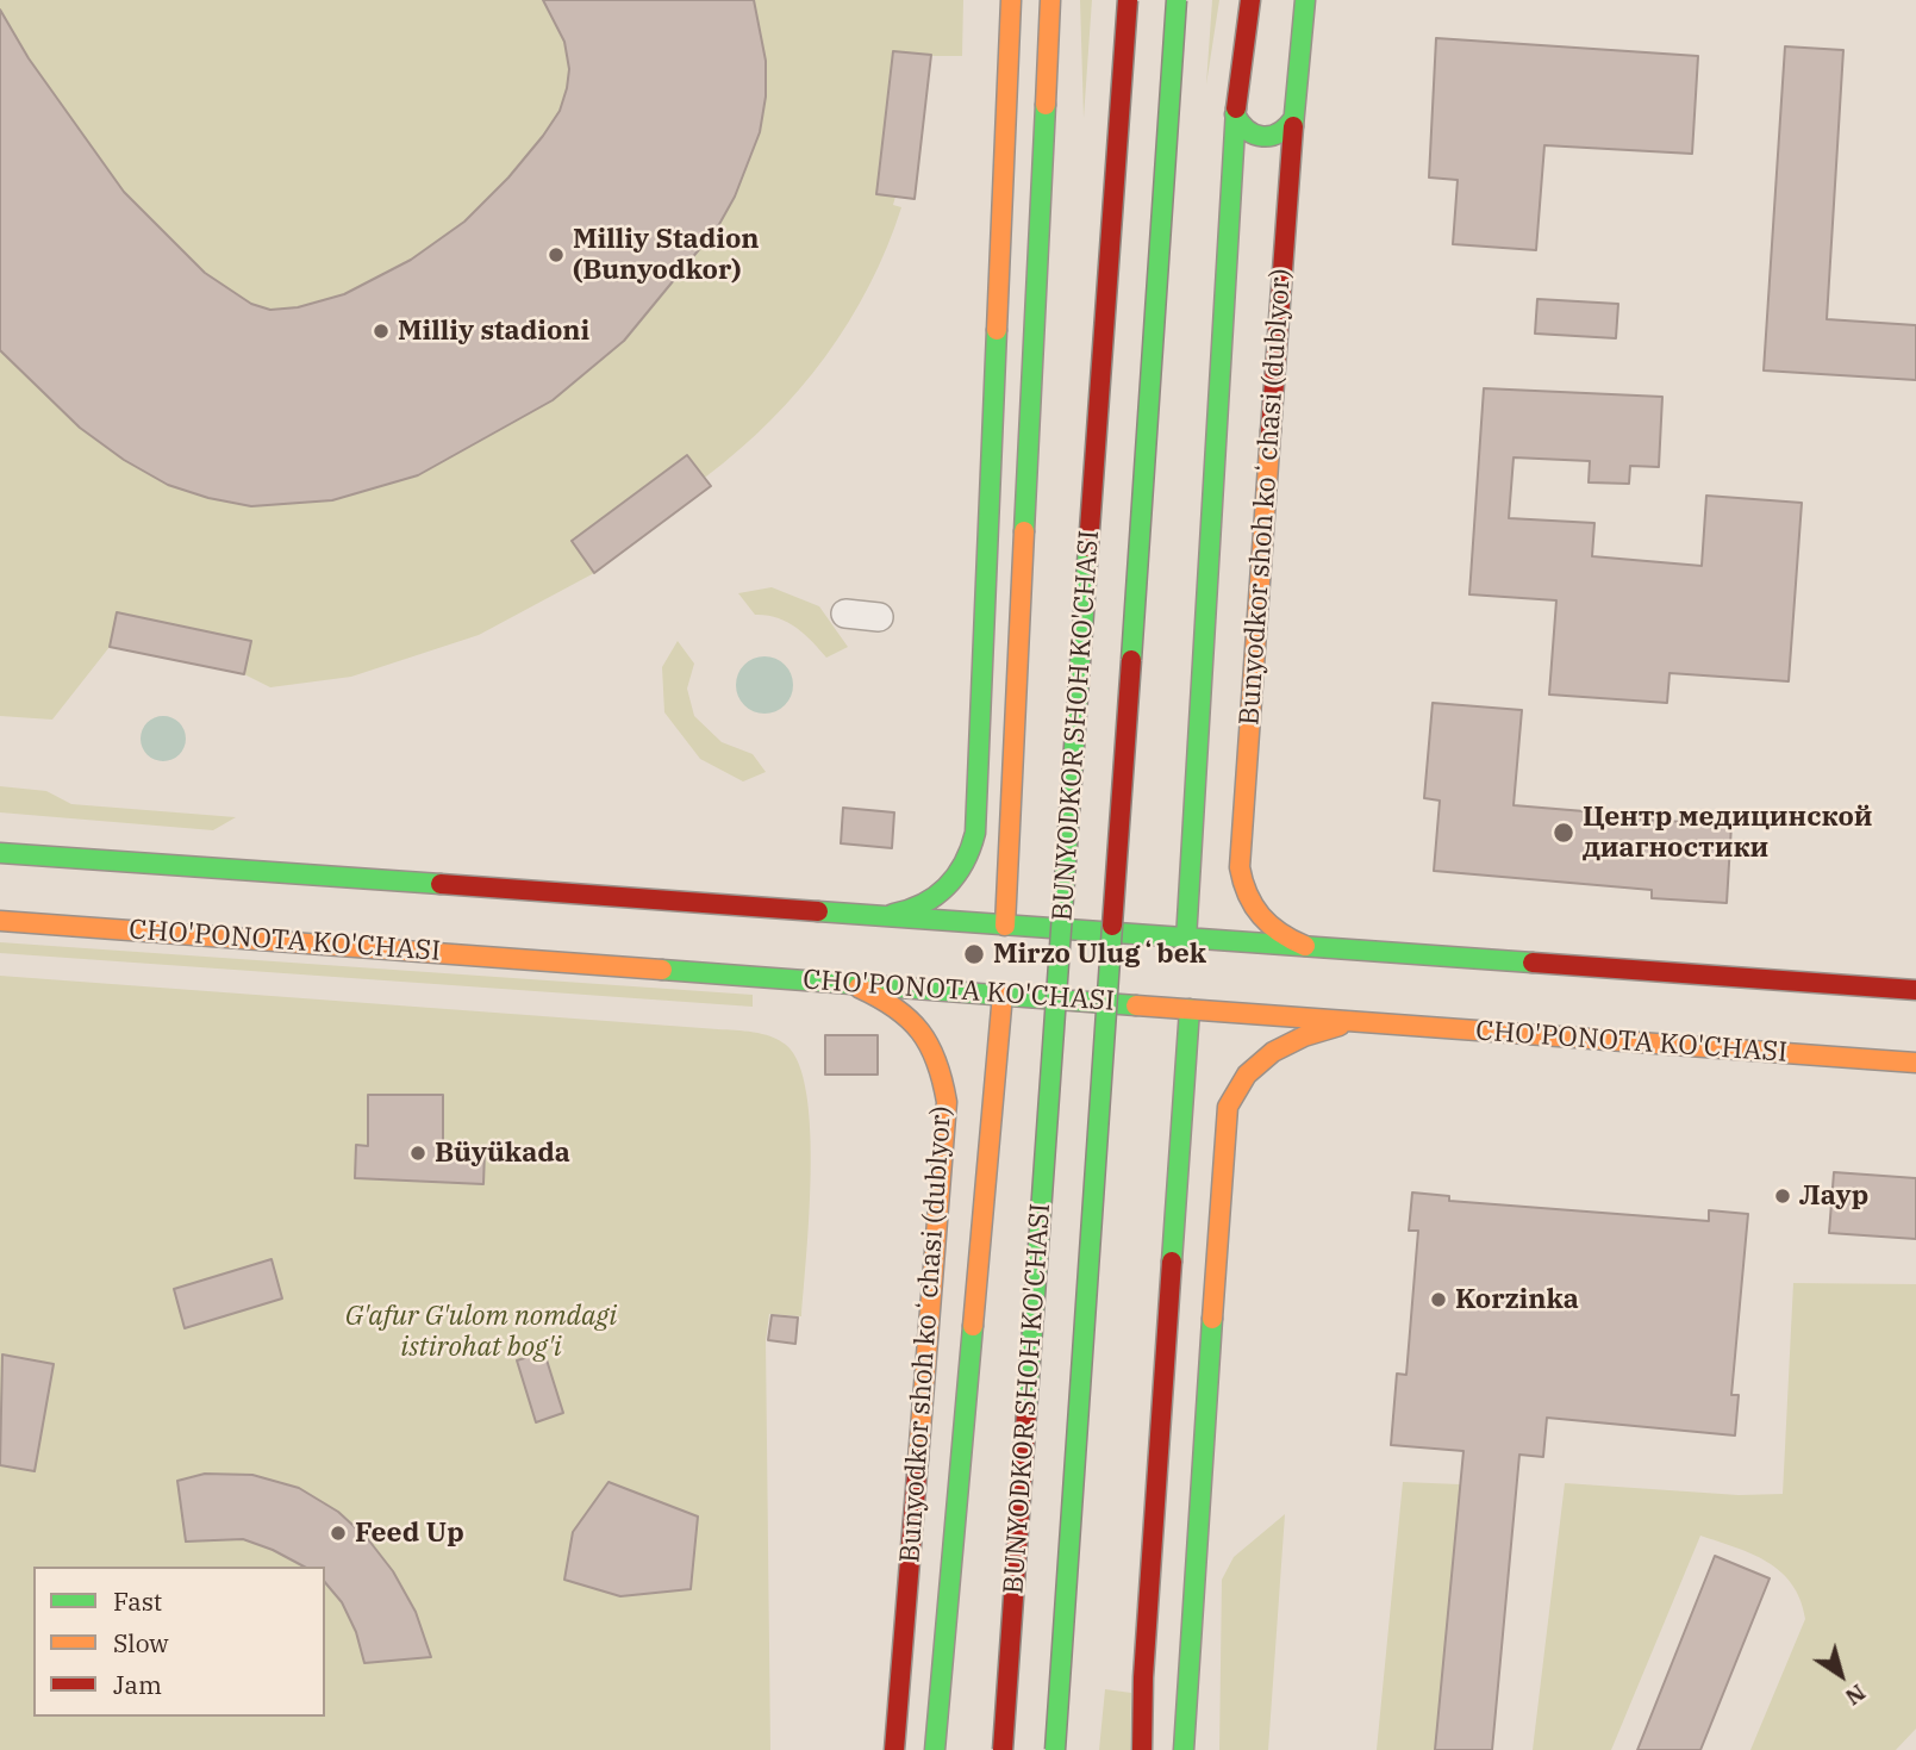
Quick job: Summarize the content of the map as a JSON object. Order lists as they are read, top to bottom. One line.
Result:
{"streets":{"main road":["Bunyodkor shoh koʻchasi (dublyor)","BUNYODKOR SHOH KO'CHASI","CHO'PONOTA KO'CHASI"]},"crossings":[["Bunyodkor shoh koʻchasi (dublyor)","CHO'PONOTA KO'CHASI"]],"parks":["G'afur G'ulom nomdagi istirohat bog'i"],"places":["Milliy Stadion (Bunyodkor)","Milliy stadioni","Центр медицинской диагностики","Mirzo Ulugʻbek","Büyükada","Лаур","Korzinka","Feed Up"],"legend":["Fast","Slow","Jam"],"north":"bottom right"}
